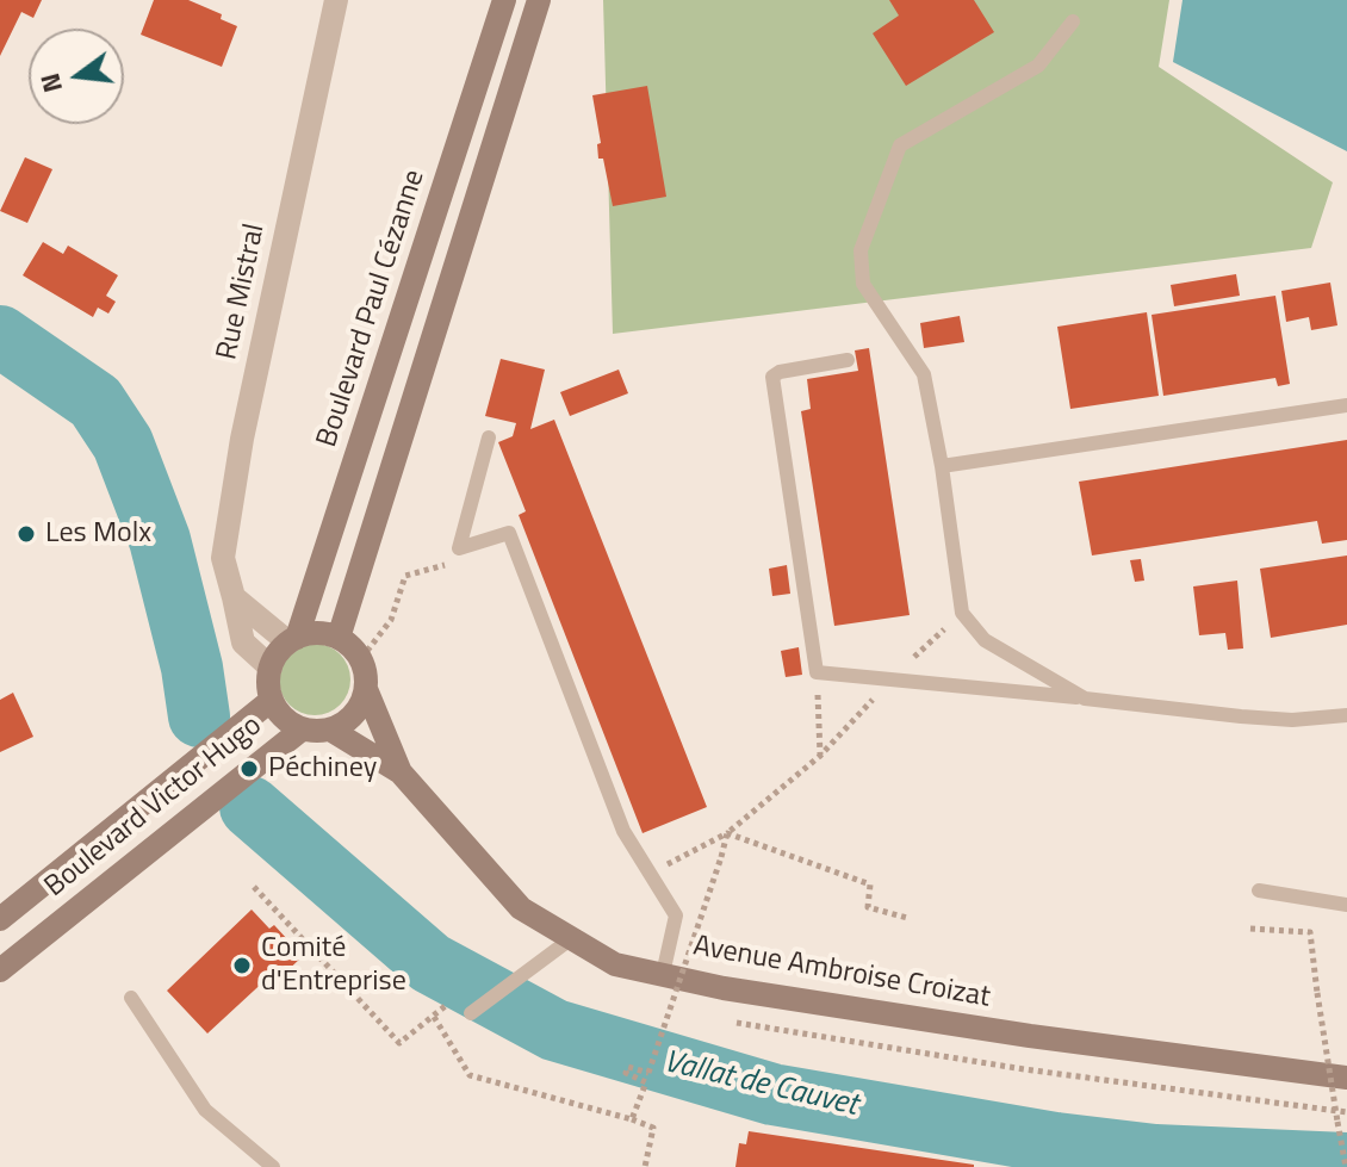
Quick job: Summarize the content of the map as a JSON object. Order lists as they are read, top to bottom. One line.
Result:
{"streets":{"main road":["Boulevard Paul Cézanne","Boulevard Victor Hugo","Avenue Ambroise Croizat"],"street":["Rue Mistral"]},"crossings":[["Rue Mistral","Boulevard Paul Cézanne"],["Rue Mistral","Boulevard Victor Hugo"],["Rue Mistral","Avenue Ambroise Croizat"],["Boulevard Paul Cézanne","Boulevard Victor Hugo"],["Boulevard Paul Cézanne","Avenue Ambroise Croizat"],["Boulevard Victor Hugo","Avenue Ambroise Croizat"]],"water":["Vallat de Cauvet"],"places":["Les Molx","Péchiney","Comité d'Entreprise"],"north":"left"}
